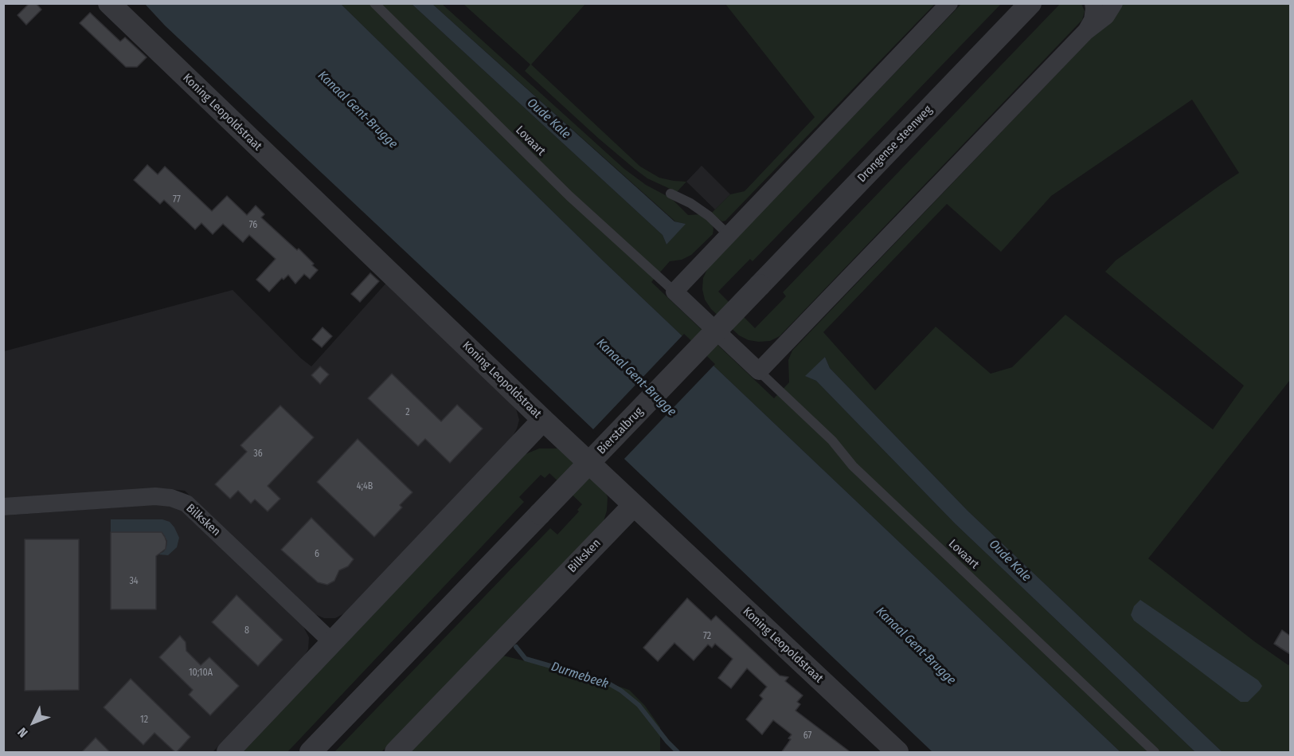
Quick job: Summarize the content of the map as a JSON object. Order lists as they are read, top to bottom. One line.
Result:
{"streets":{"street":["Koning Leopoldstraat","Drongense steenweg","Bierstalbrug","Bilksken"],"lane":["Lovaart"]},"crossings":[["Koning Leopoldstraat","Bilksken"],["Drongense steenweg","Bierstalbrug"]],"water":["Kanaal Gent-Brugge","Oude Kale","Durmebeek"],"house_numbers":["77","76","2","36","4;4B","6","34","8","72","10;10A","12","67"],"north":"bottom left"}
